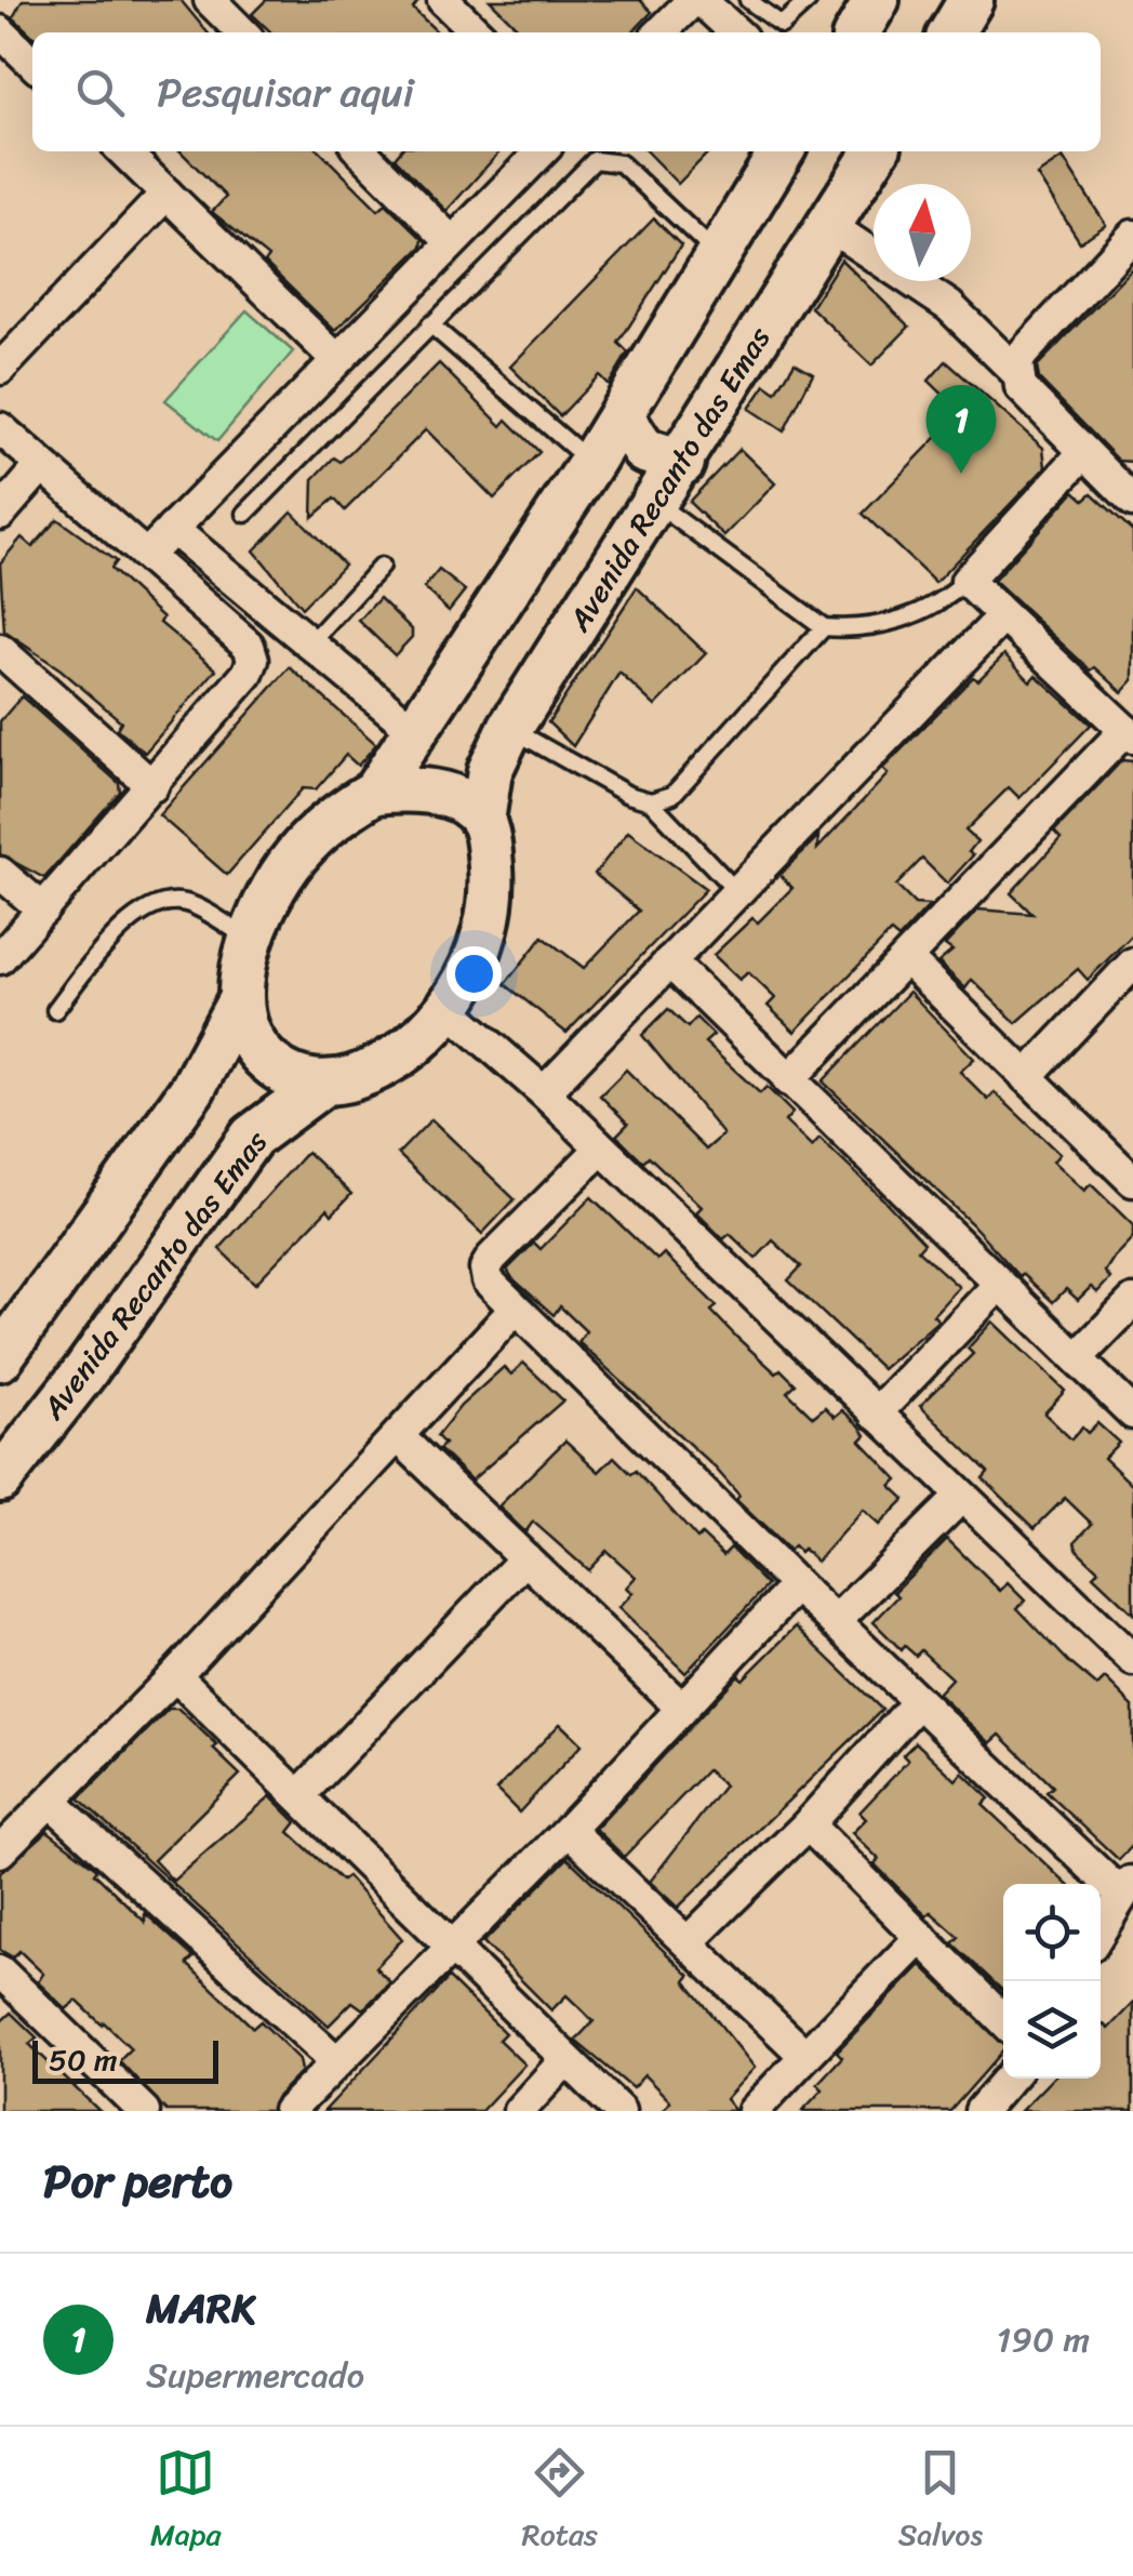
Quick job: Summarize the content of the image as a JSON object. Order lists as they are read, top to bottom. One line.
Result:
{"streets":{"main road":["Avenida Recanto das Emas"]},"scale_bar":"50 m","north":"top","page":{"search":"Pesquisar aqui","pins":"1","scale":"50 m","heading":"Por perto","list":[{"mark":"1","name":"MARK","note":"Supermercado","value":"190 m"}],"nav":["Mapa","Rotas","Salvos"]}}
